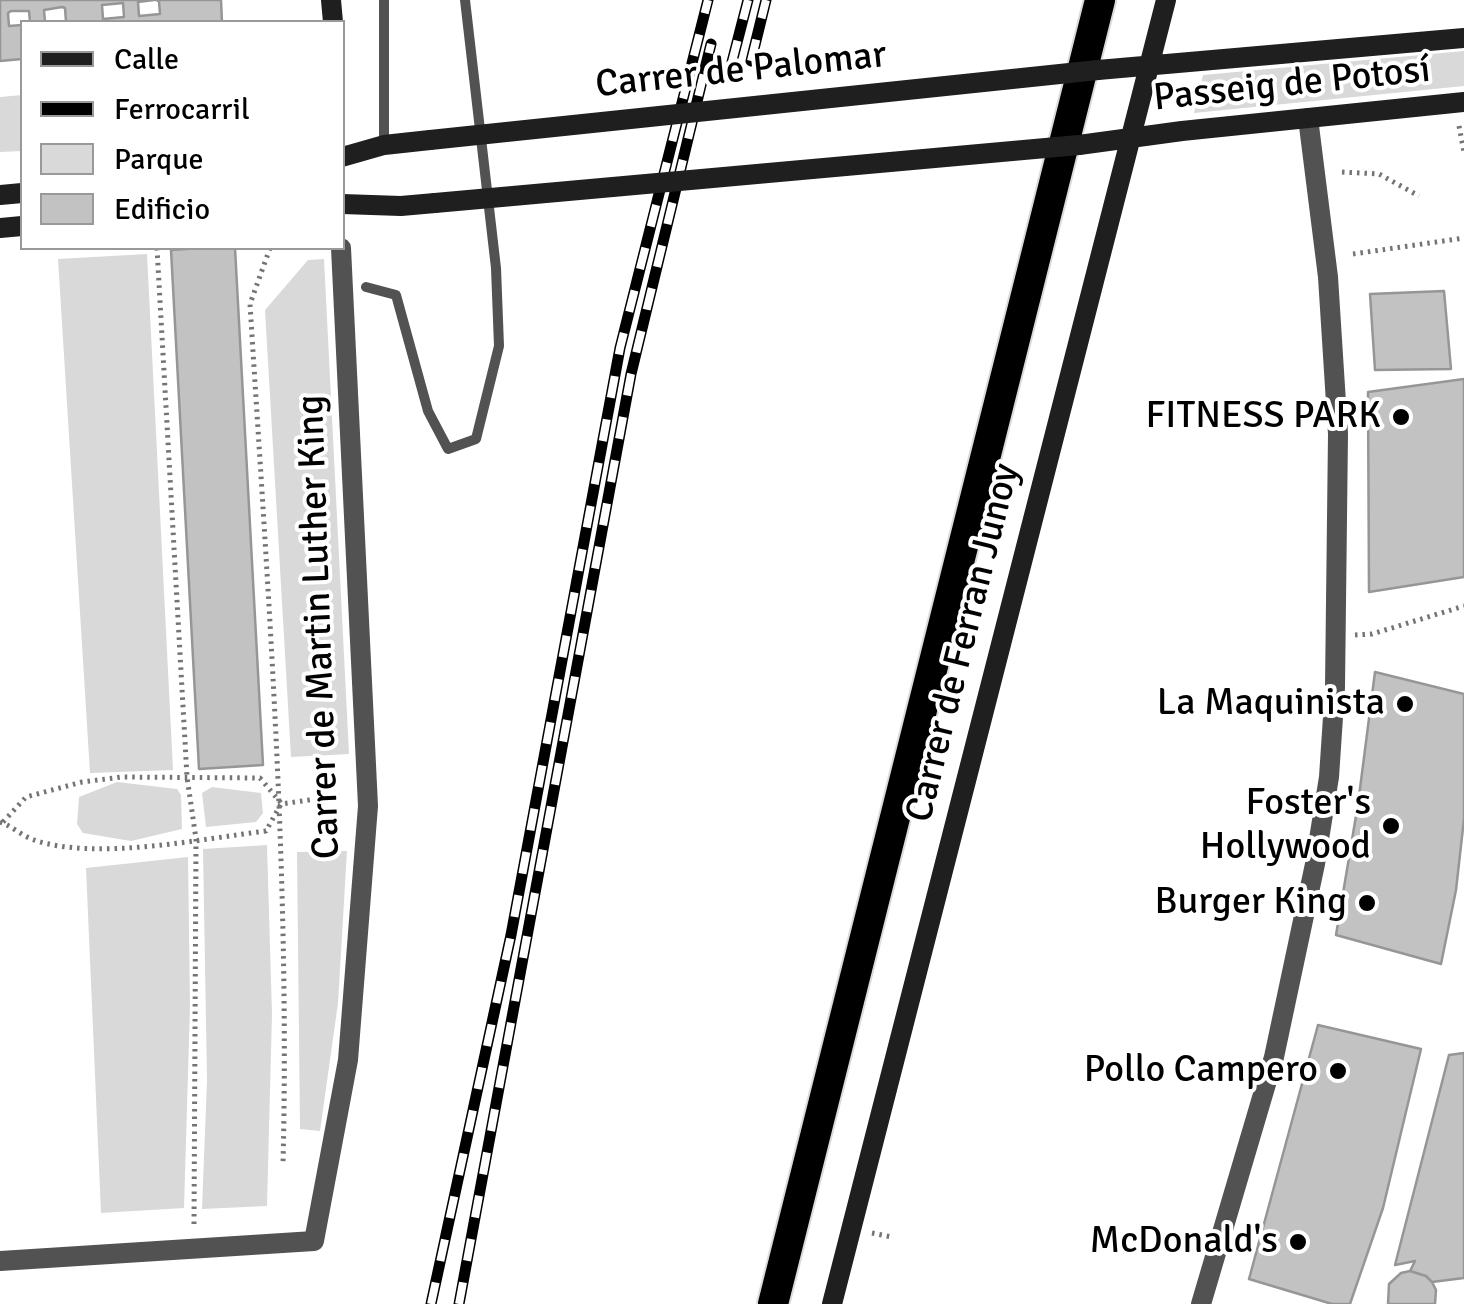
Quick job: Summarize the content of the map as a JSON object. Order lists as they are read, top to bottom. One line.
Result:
{"streets":{"street":["Carrer de Palomar","Passeig de Potosí","Carrer de Martin Luther King","Carrer de Ferran Junoy"]},"crossings":[["Carrer de Palomar","Passeig de Potosí"],["Carrer de Palomar","Carrer de Ferran Junoy"],["Passeig de Potosí","Carrer de Ferran Junoy"]],"places":["FITNESS PARK","La Maquinista","Foster's Hollywood","Burger King","Pollo Campero","McDonald's"],"legend":["Calle","Ferrocarril","Parque","Edificio"]}
